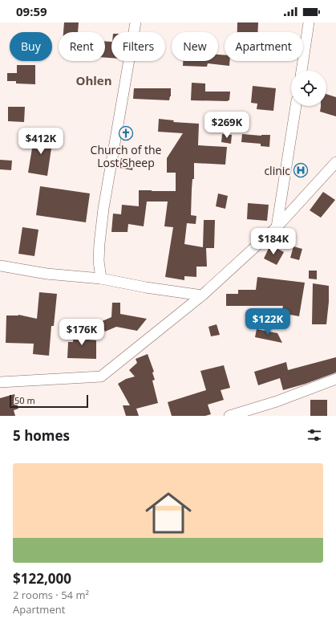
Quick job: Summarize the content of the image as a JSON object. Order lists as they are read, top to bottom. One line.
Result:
{"districts":["Ohlen"],"places":{"church":["Church of the Lost Sheep"],"hospital":["clinic"]},"scale_bar":"50 m","page":{"status":"09:59","chip":["Buy","Rent","Filters","New","Apartment"],"price":["$269K","$412K","$184K","$122K","$176K"],"scale":"50 m","heading":"5 homes","list":[{"name":"$122,000","note":"2 rooms · 54 m² · Apartment"}]}}
